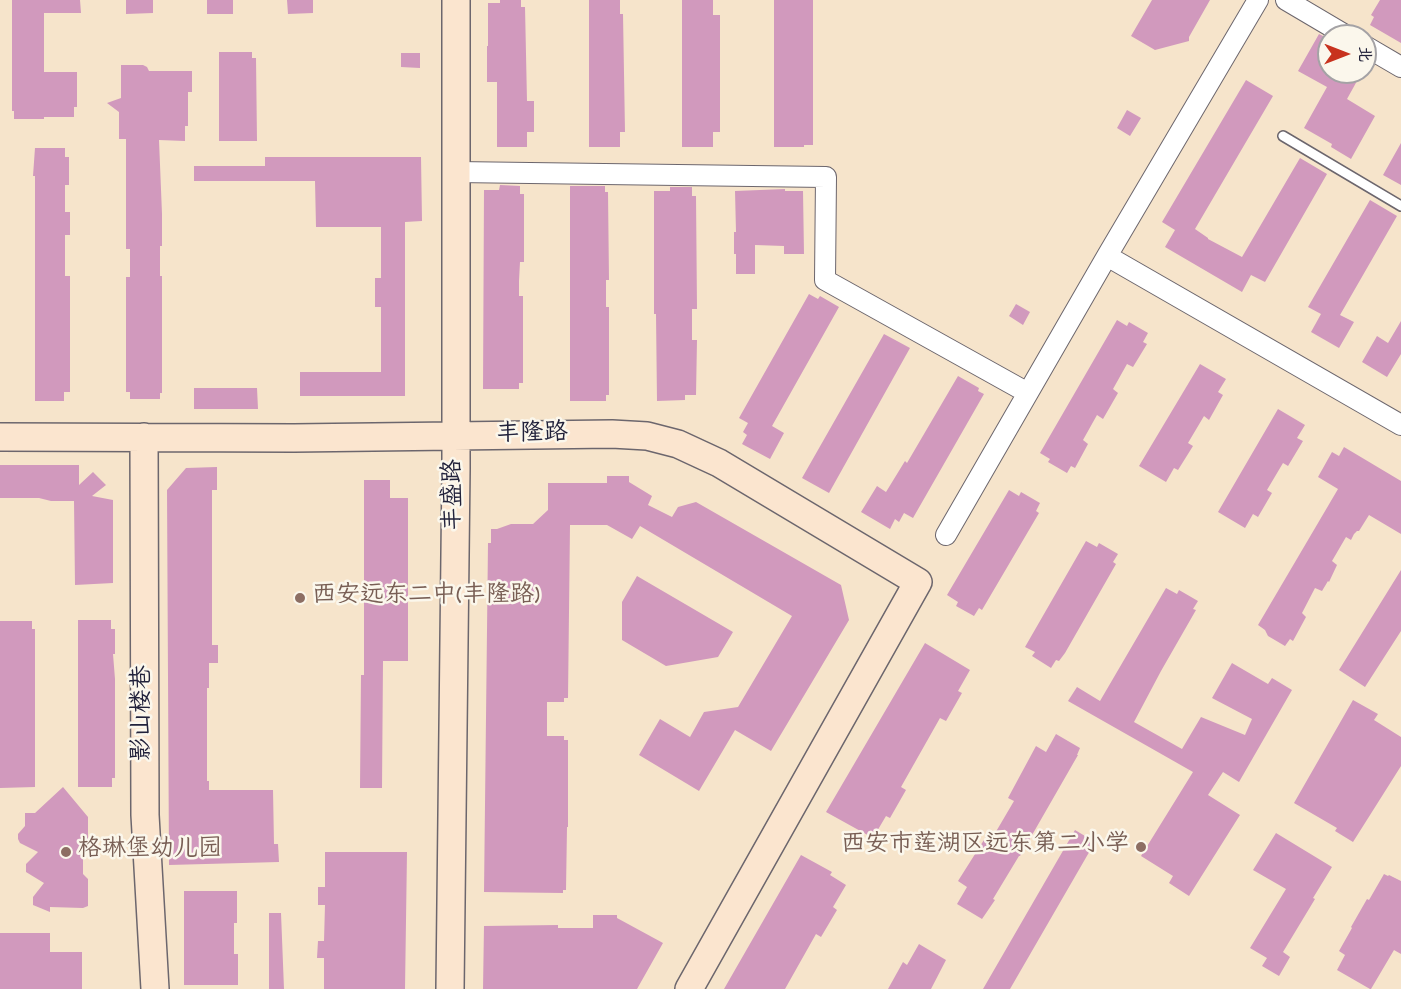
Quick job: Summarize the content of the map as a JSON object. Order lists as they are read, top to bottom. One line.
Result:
{"streets":{"street":["丰隆路","丰盛路","影山楼巷"]},"crossings":[["丰隆路","丰盛路"],["丰隆路","影山楼巷"]],"places":["西安远东二中(丰隆路)","西安市莲湖区远东第二小学","格琳堡幼儿园"],"north":"right"}
